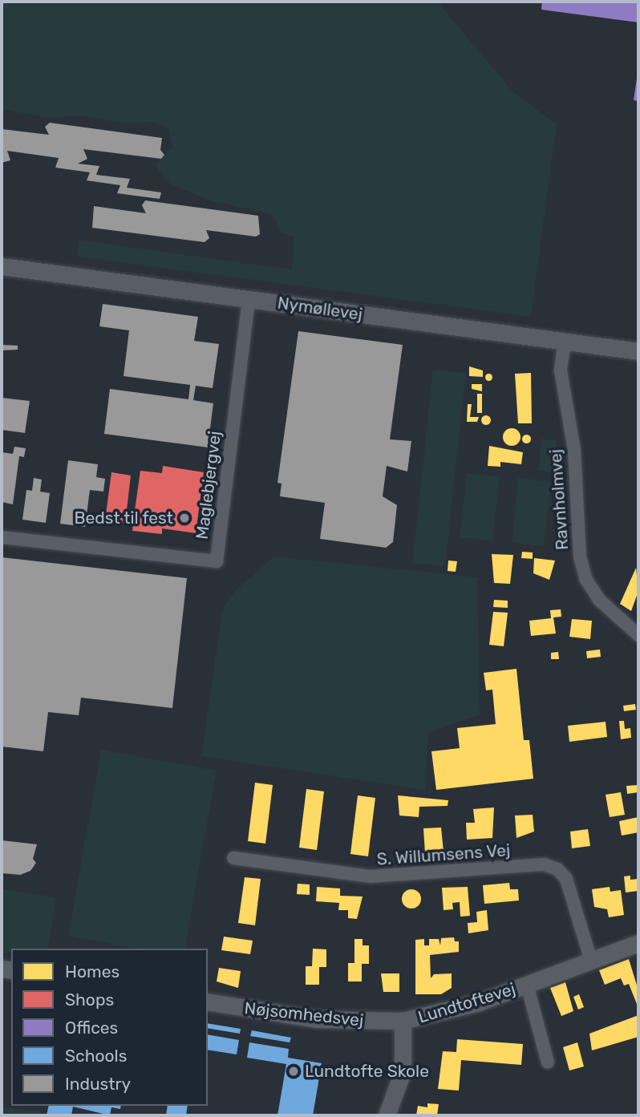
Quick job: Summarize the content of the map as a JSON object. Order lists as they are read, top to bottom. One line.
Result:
{"streets":{"street":["Nymøllevej","Maglebjergvej","Ravnholmvej","S. Willumsens Vej","Lundtoftevej","Nøjsomhedsvej"]},"crossings":[["Nymøllevej","Maglebjergvej"],["Nymøllevej","Ravnholmvej"],["S. Willumsens Vej","Lundtoftevej"],["Lundtoftevej","Nøjsomhedsvej"]],"places":["Bedst til fest","Lundtofte Skole"],"legend":["Homes","Shops","Offices","Schools","Industry"]}
